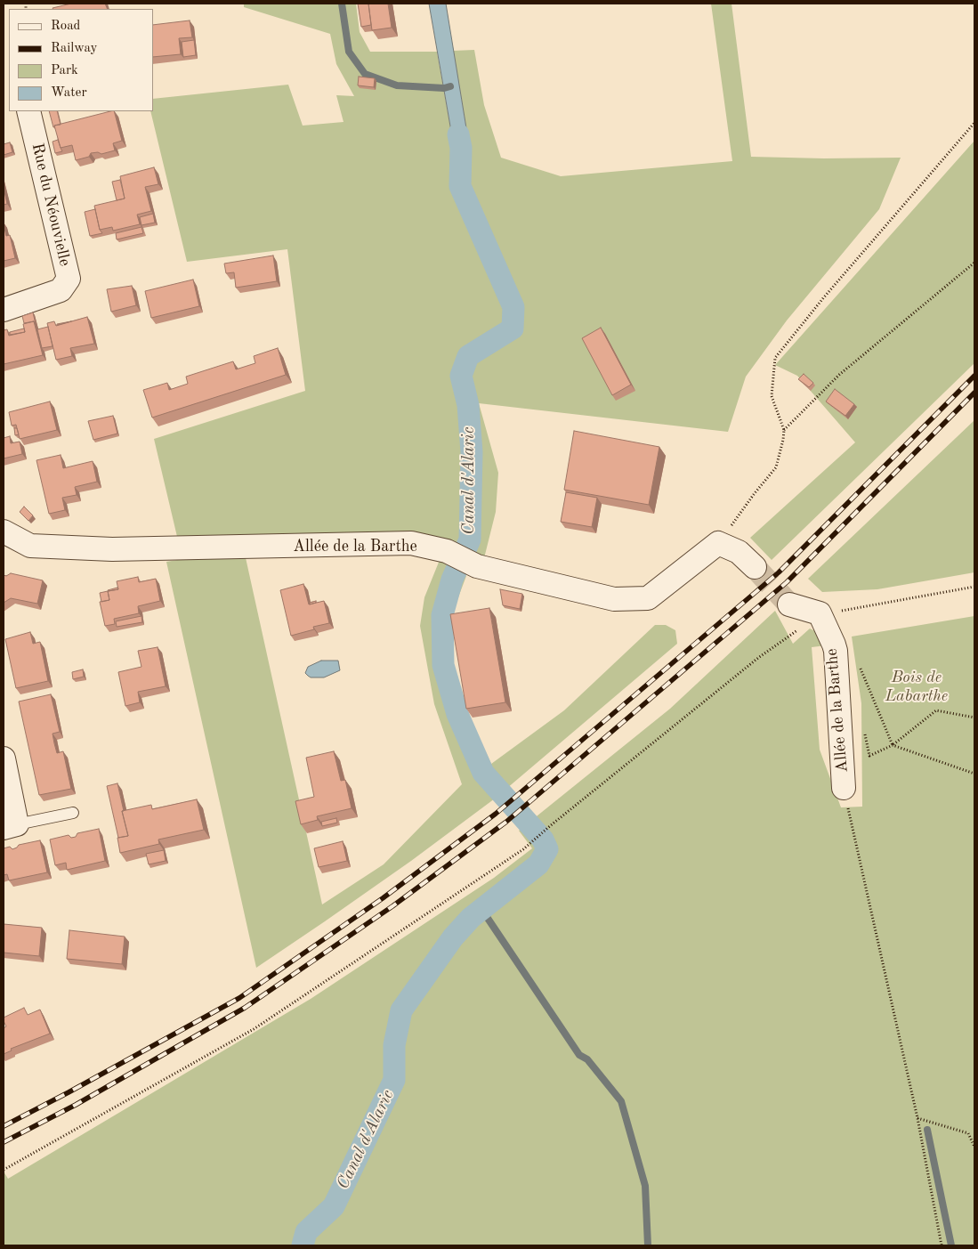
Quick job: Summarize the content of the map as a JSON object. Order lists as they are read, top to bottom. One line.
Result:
{"streets":{"street":["Rue du Néouvielle","Allée de la Barthe"]},"water":["Canal d'Alaric"],"parks":["Bois de Labarthe"],"legend":["Road","Railway","Park","Water"]}
